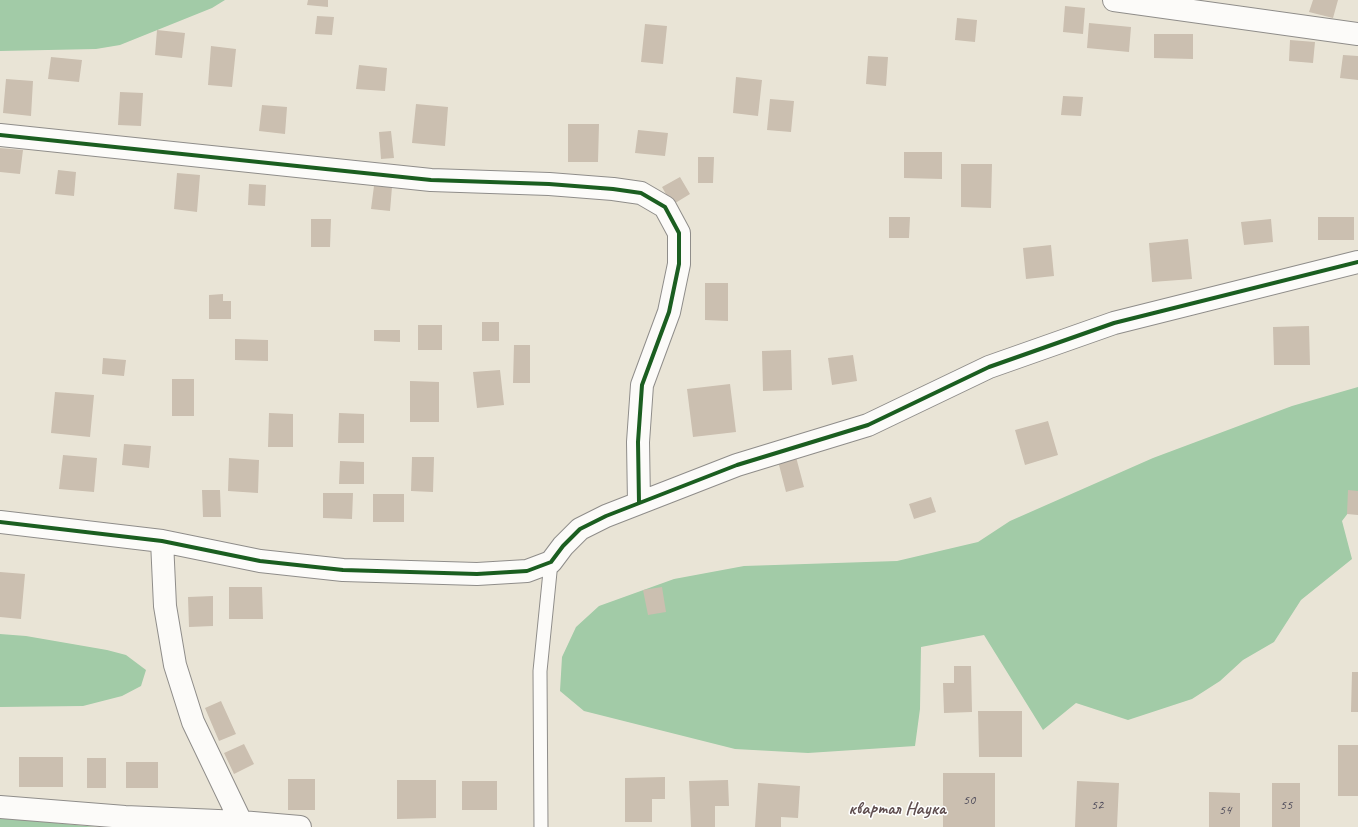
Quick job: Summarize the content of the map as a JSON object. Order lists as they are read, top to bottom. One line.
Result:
{"districts":["квартал Наука"],"house_numbers":["50","52","55","54"]}
